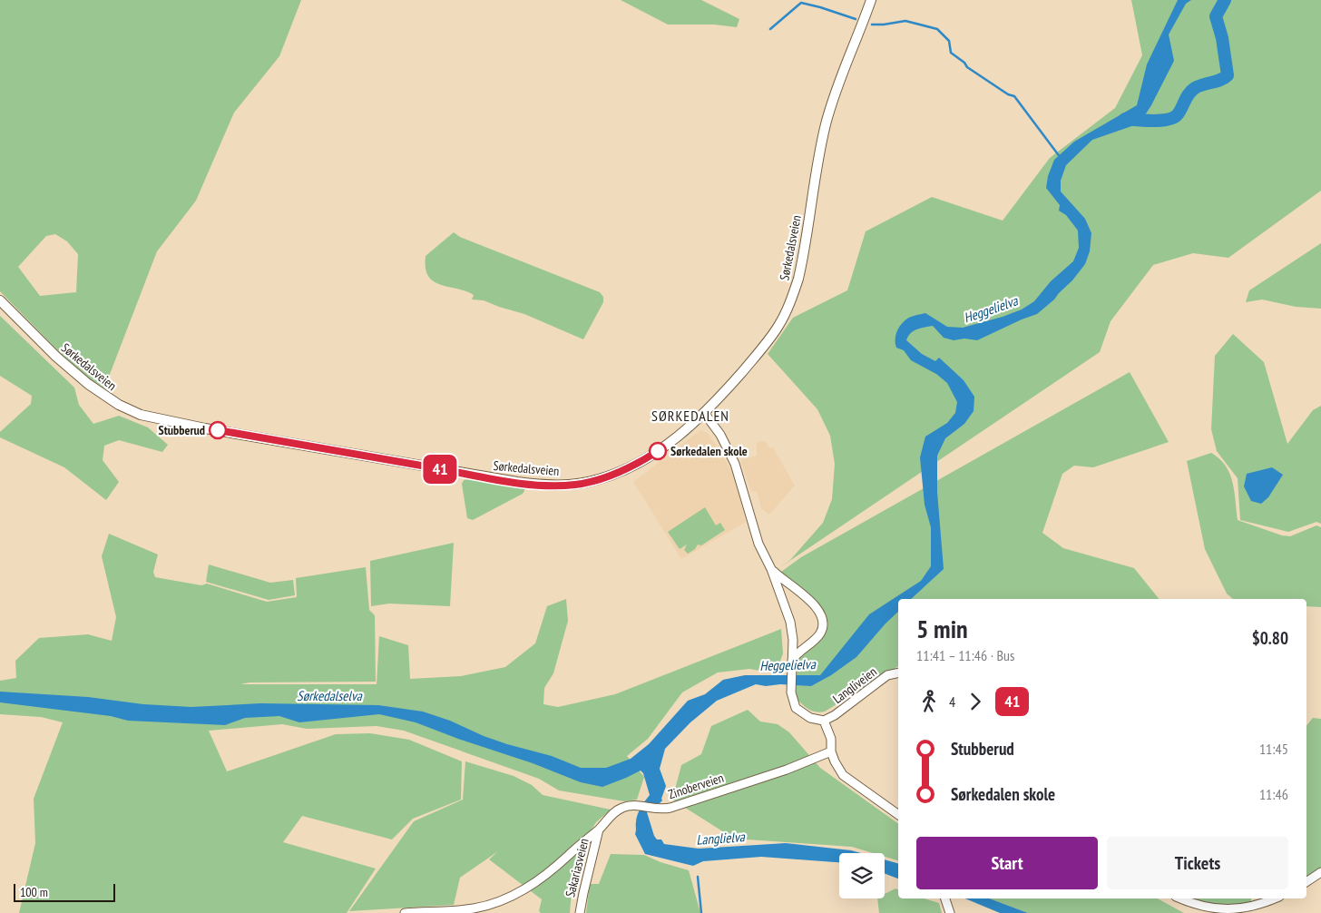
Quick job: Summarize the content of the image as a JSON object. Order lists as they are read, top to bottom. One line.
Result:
{"streets":{"street":["Sørkedalsveien","Langliveien","Zinoberveien","Sakariasveien"]},"crossings":[["Zinoberveien","Sakariasveien"]],"districts":["SØRKEDALEN"],"water":["Heggelielva","Sørkedalselva","Langlielva"],"places":["Stubberud","Sørkedalen skole"],"lines":["bus line 41"],"scale_bar":"100 m","page":{"on_map":"41","heading":["5 min","11:41 – 11:46 · Bus","$0.80"],"legs":["4","41"],"list":[{"name":"Stubberud","value":"11:45"},{"name":"Sørkedalen skole","value":"11:46"}],"buttons":["Start","Tickets"],"scale":"100 m"}}
